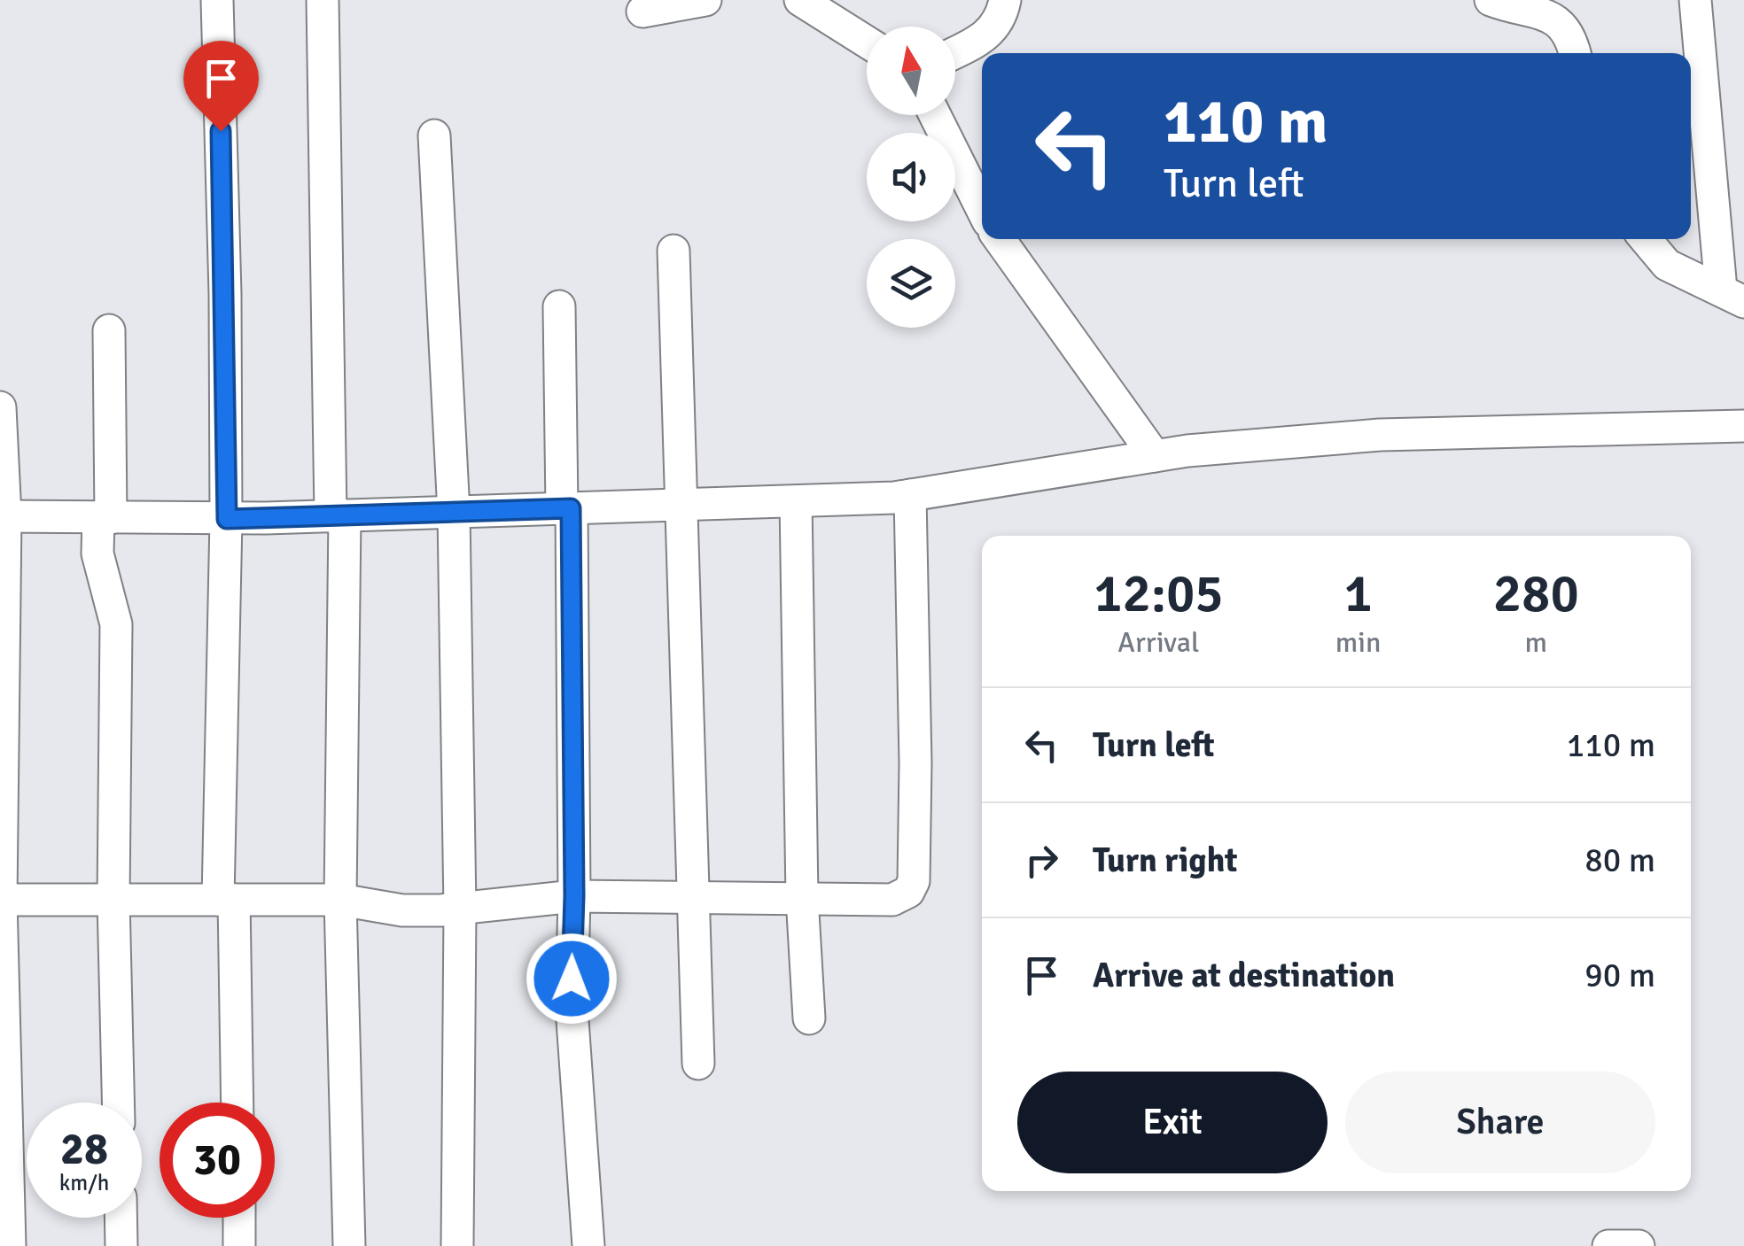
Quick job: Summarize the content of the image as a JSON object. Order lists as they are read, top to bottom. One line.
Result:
{"north":"top","page":{"turn":["110 m","Turn left"],"eta":["12:05","Arrival","1","min","280","m"],"list":[{"name":"Turn left","value":"110 m"},{"name":"Turn right","value":"80 m"},{"name":"Arrive at destination","value":"90 m"}],"buttons":["Exit","Share"],"speed":"28 km/h","limit":"30"}}
